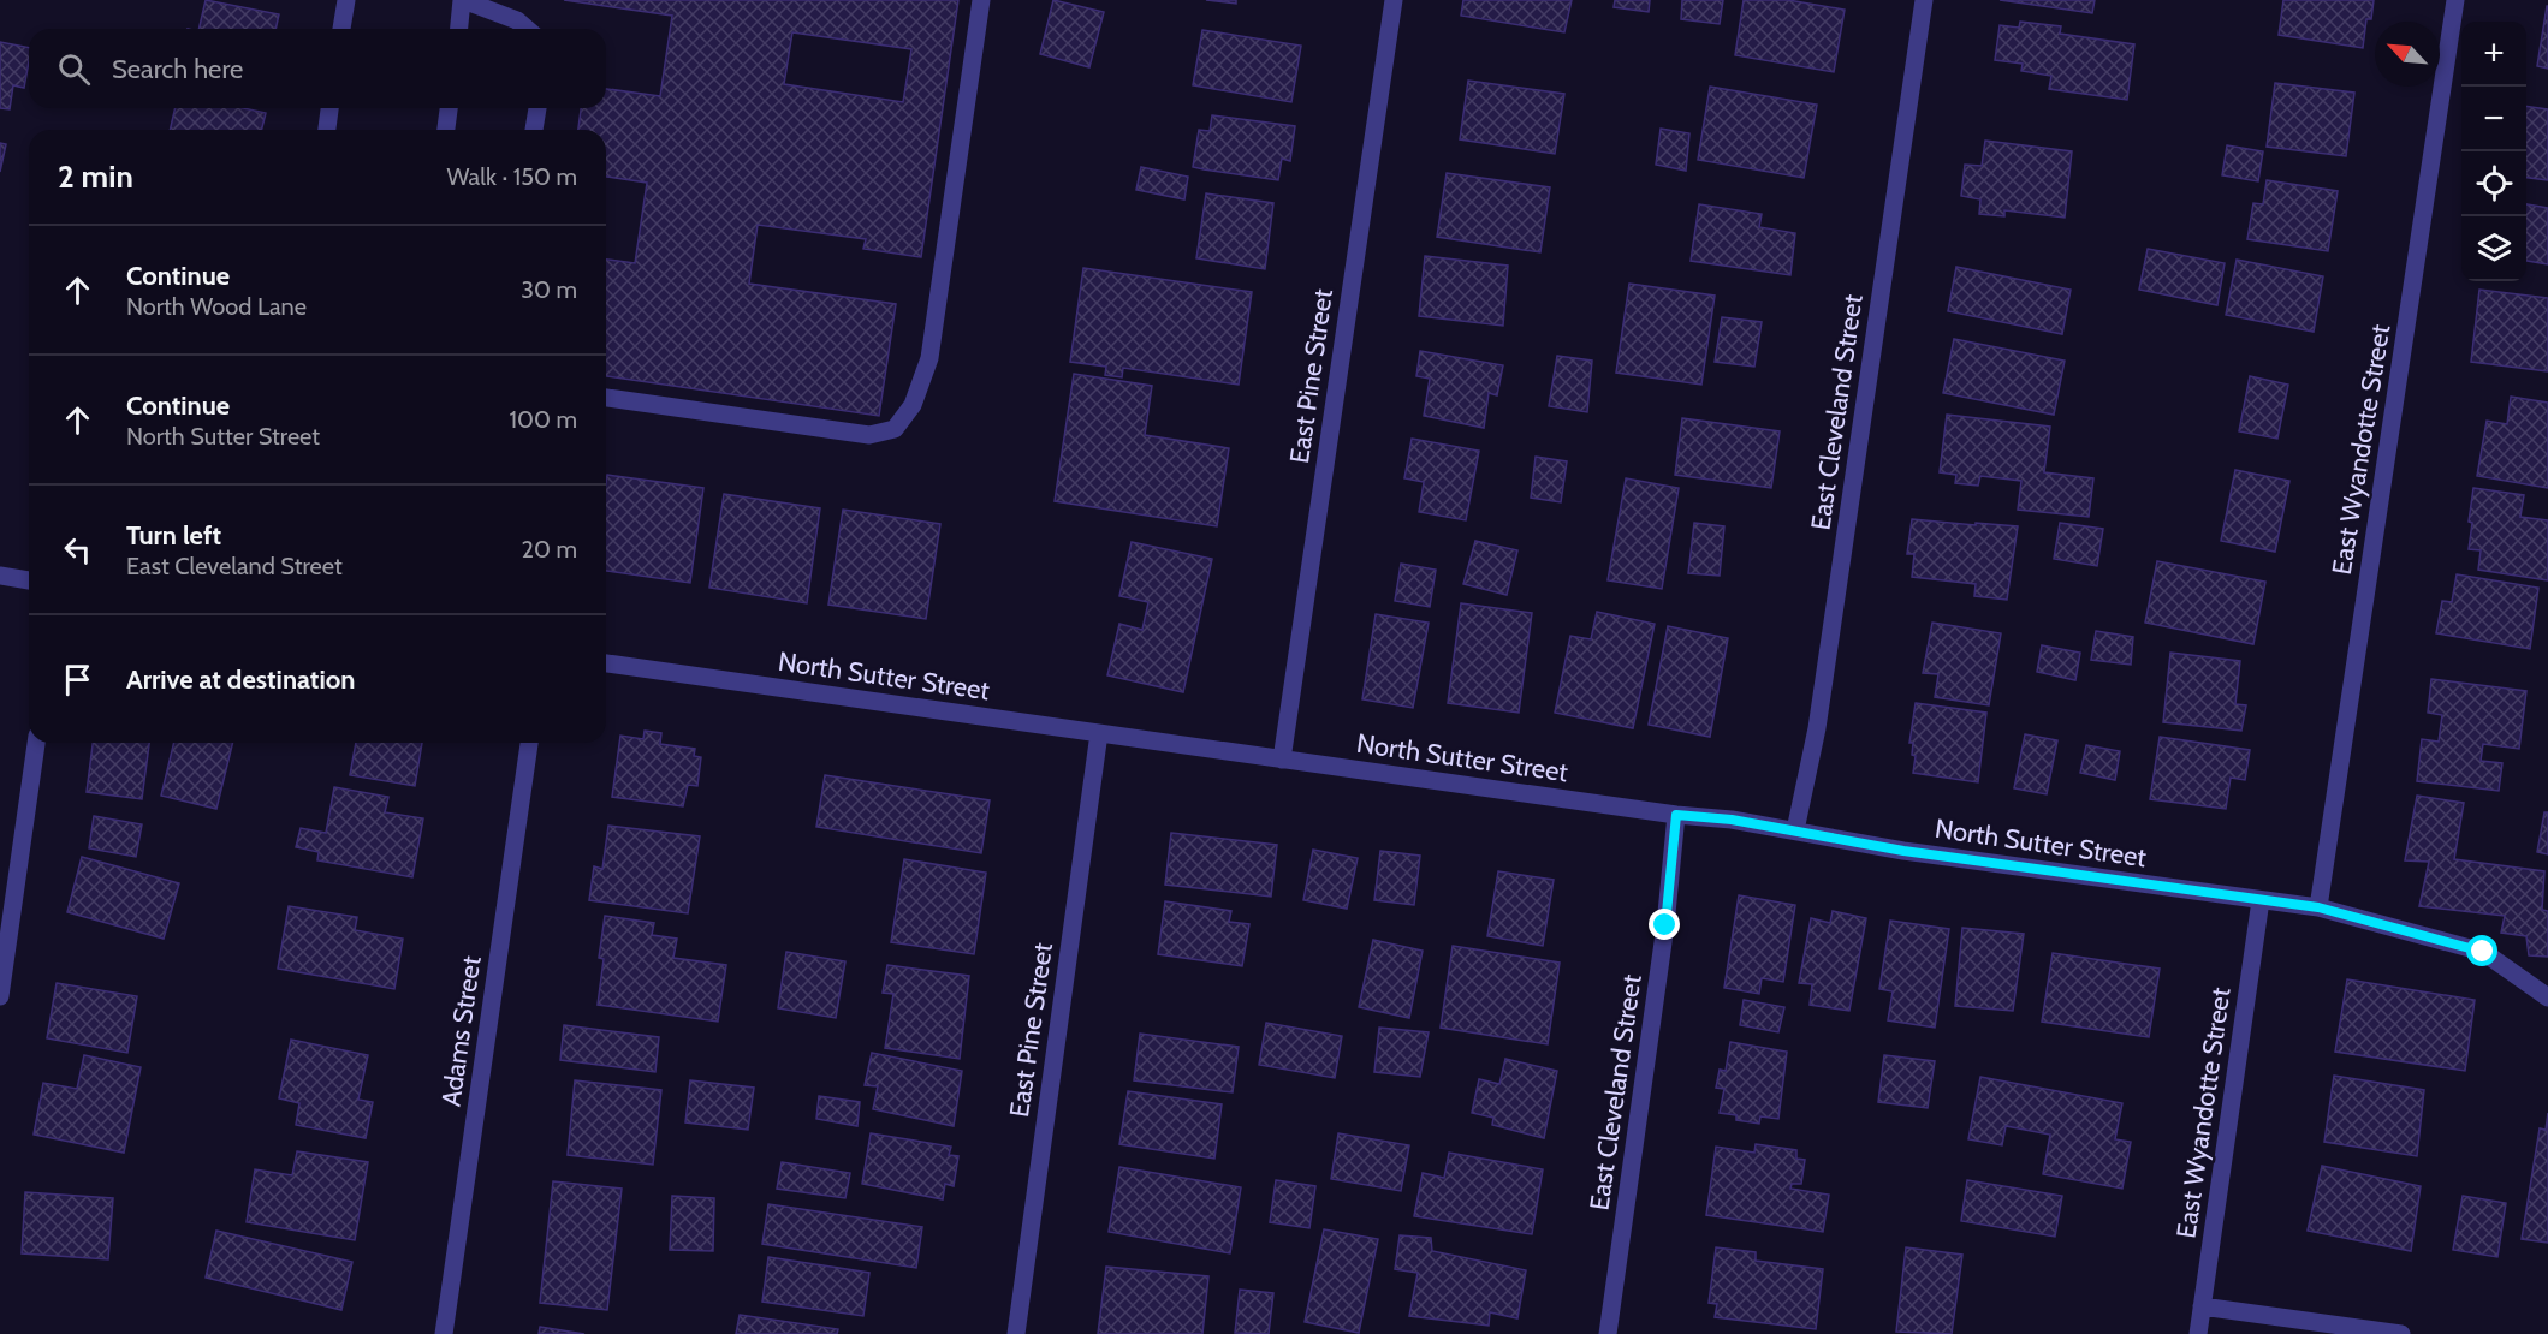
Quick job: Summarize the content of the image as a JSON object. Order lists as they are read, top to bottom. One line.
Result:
{"streets":{"street":["East Pine Street","East Cleveland Street","East Wyandotte Street","North Sutter Street","Adams Street"]},"crossings":[["East Pine Street","North Sutter Street"],["East Cleveland Street","North Sutter Street"],["East Wyandotte Street","North Sutter Street"]],"north":"top left","page":{"map_buttons":["+","−"],"search":"Search here","heading":["2 min","Walk · 150 m"],"list":[["Continue","North Wood Lane","30 m"],["Continue","North Sutter Street","100 m"],["Turn left","East Cleveland Street","20 m"],"Arrive at destination"]}}
